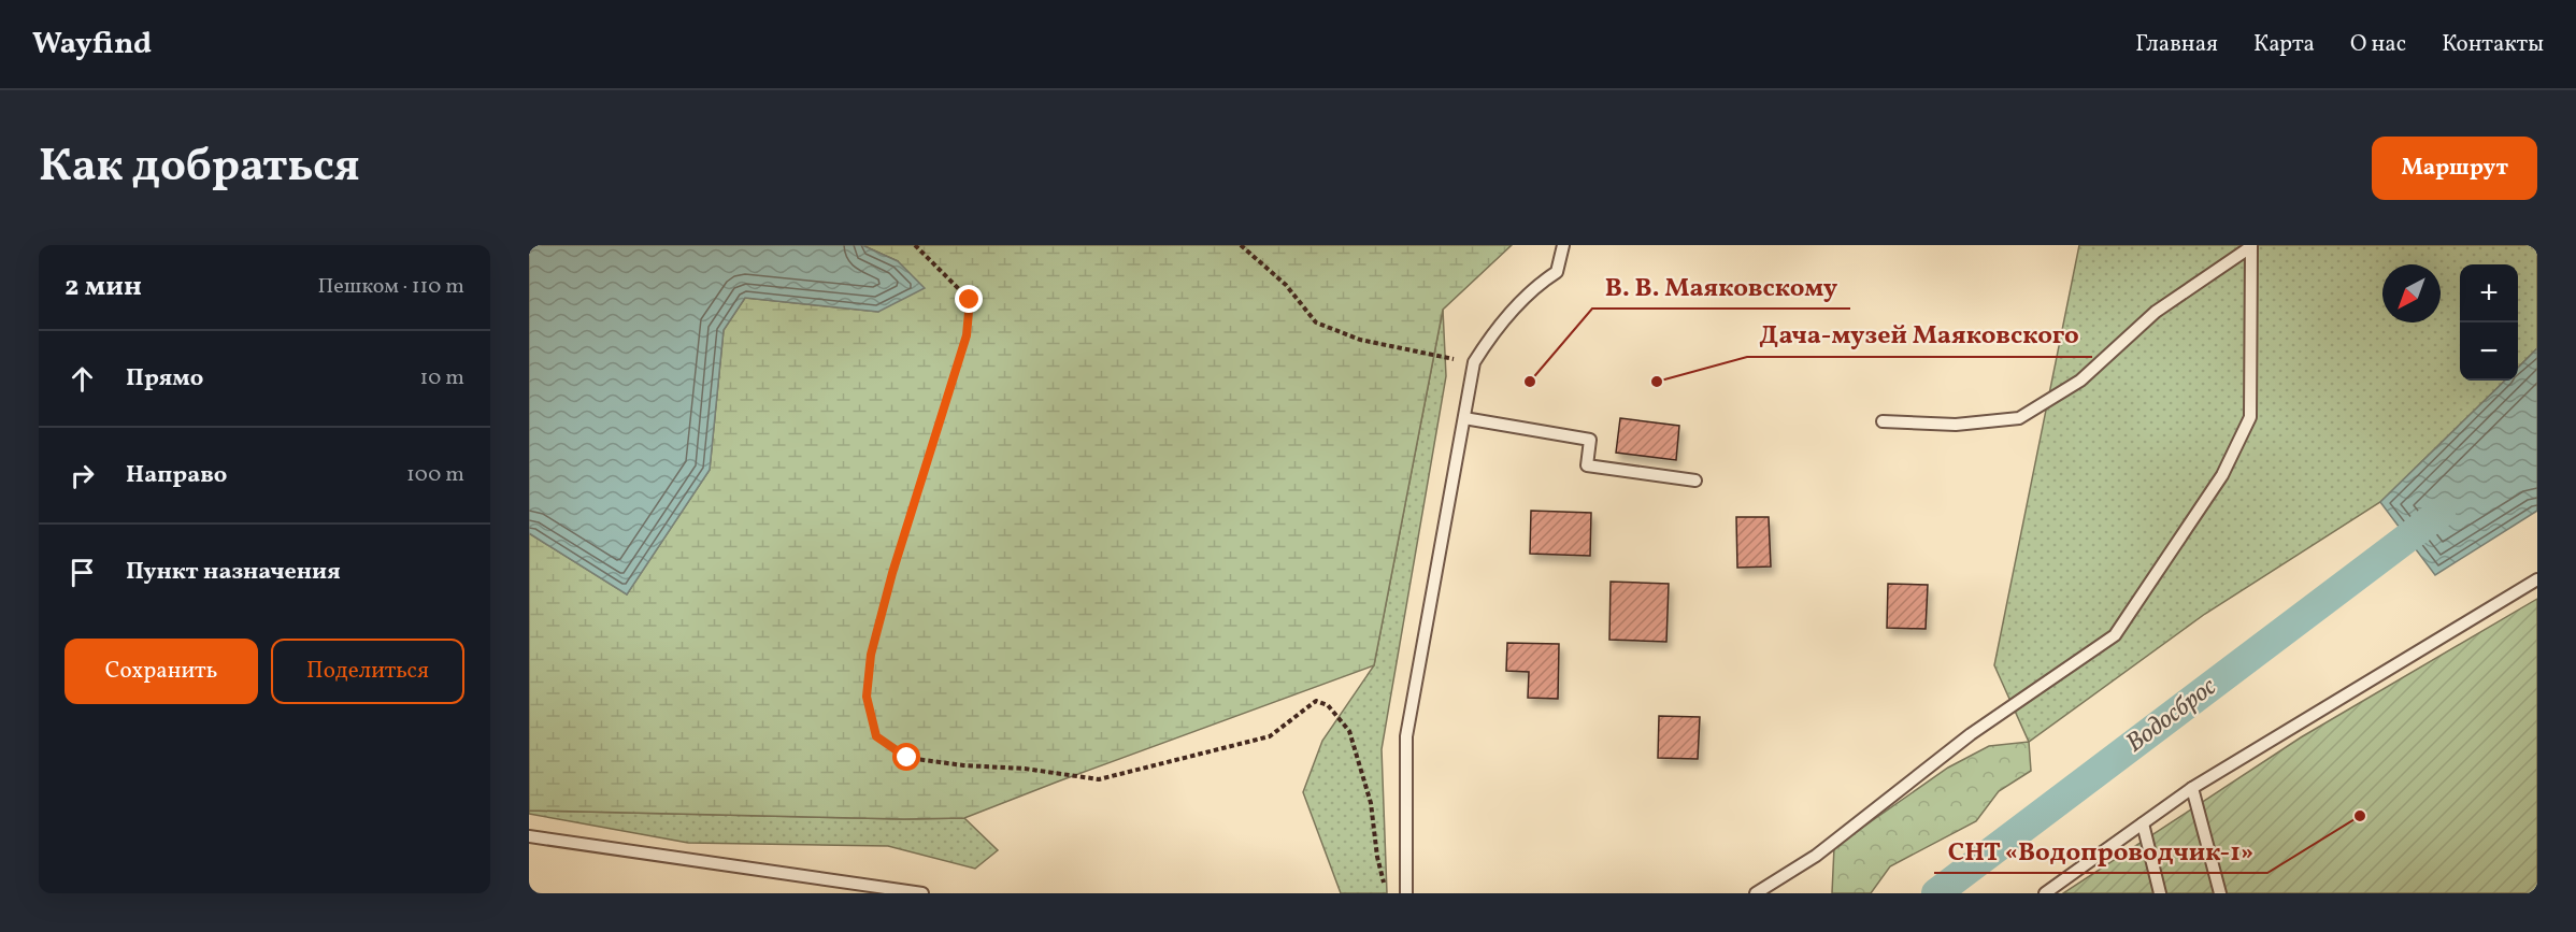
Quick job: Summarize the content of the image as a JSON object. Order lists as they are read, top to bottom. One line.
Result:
{"water":["Водосброс"],"places":["В. В. Маяковскому","Дача-музей Маяковского","СНТ «Водопроводчик-1»"],"north":"bottom left","page":{"header":"Wayfind","nav":["Главная","Карта","О нас","Контакты"],"title":"Как добраться","buttons":["Маршрут",["Сохранить","Поделиться"]],"heading":["2 мин","Пешком · 110 m"],"map_buttons":["+","−"],"list":[["Прямо","10 m"],["Направо","100 m"],"Пункт назначения"]}}
